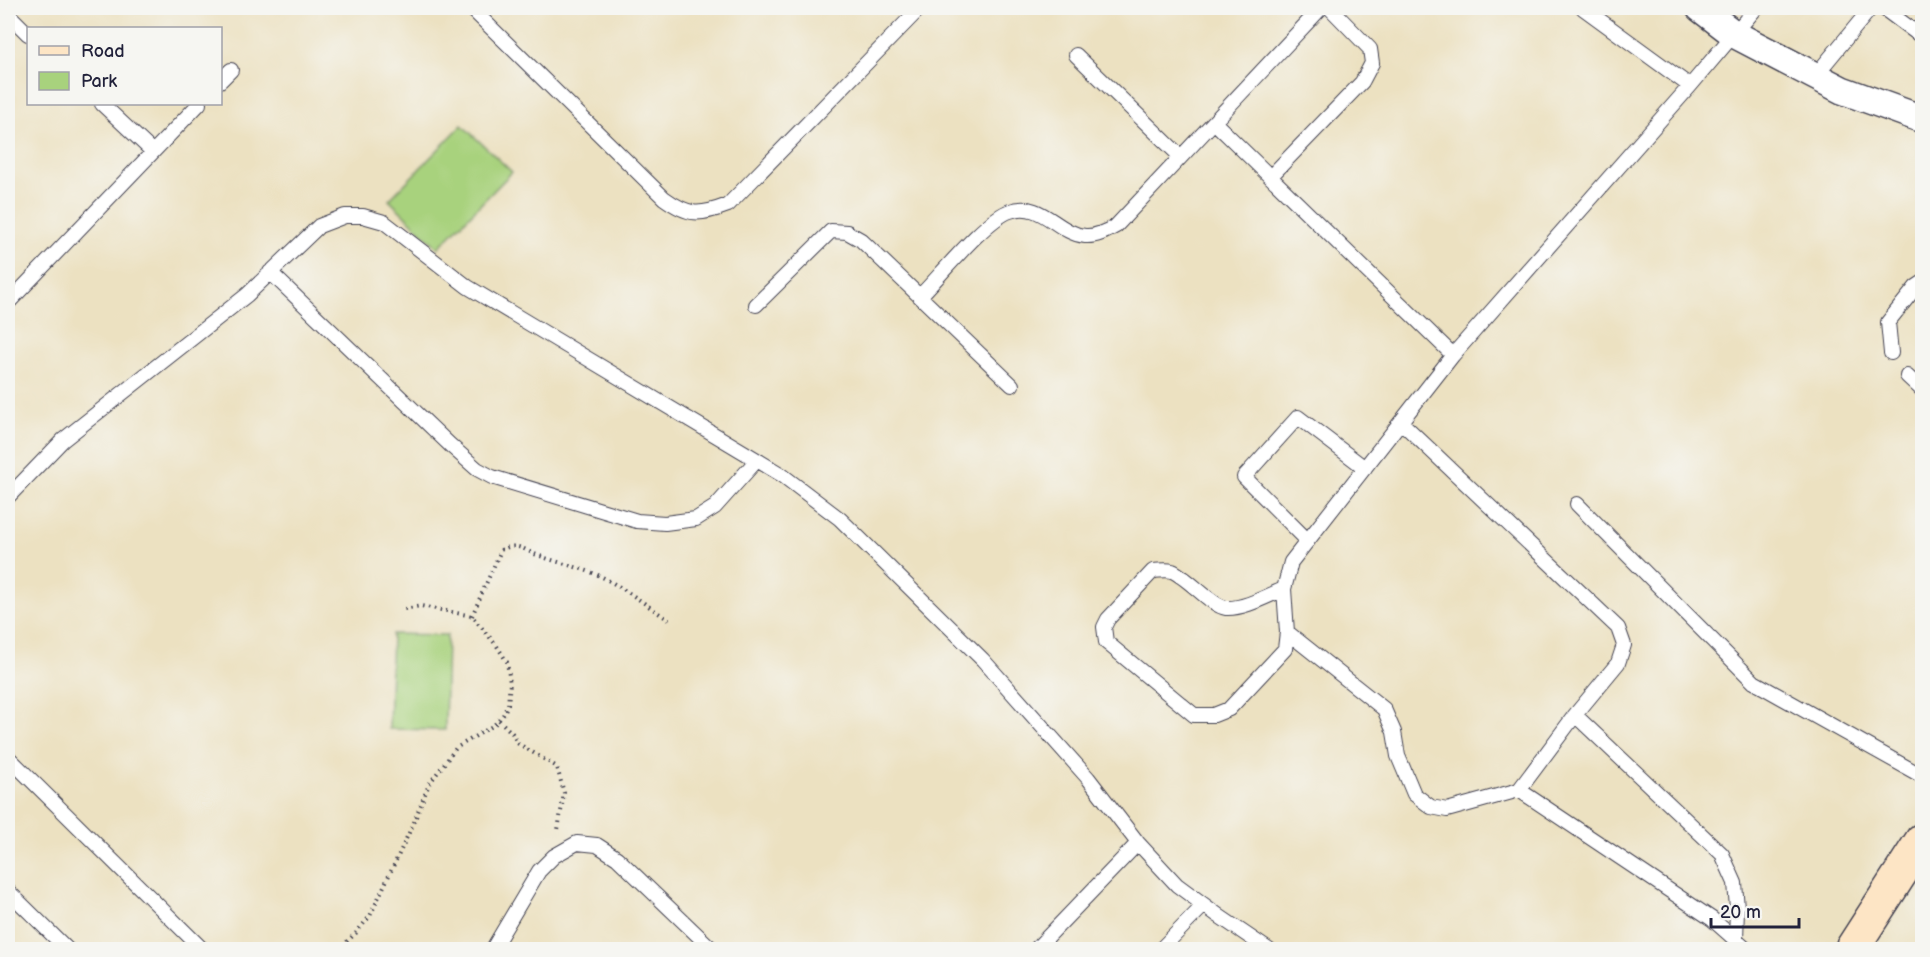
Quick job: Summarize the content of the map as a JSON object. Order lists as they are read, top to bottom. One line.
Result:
{"legend":["Road","Park"],"scale_bar":"20 m"}
